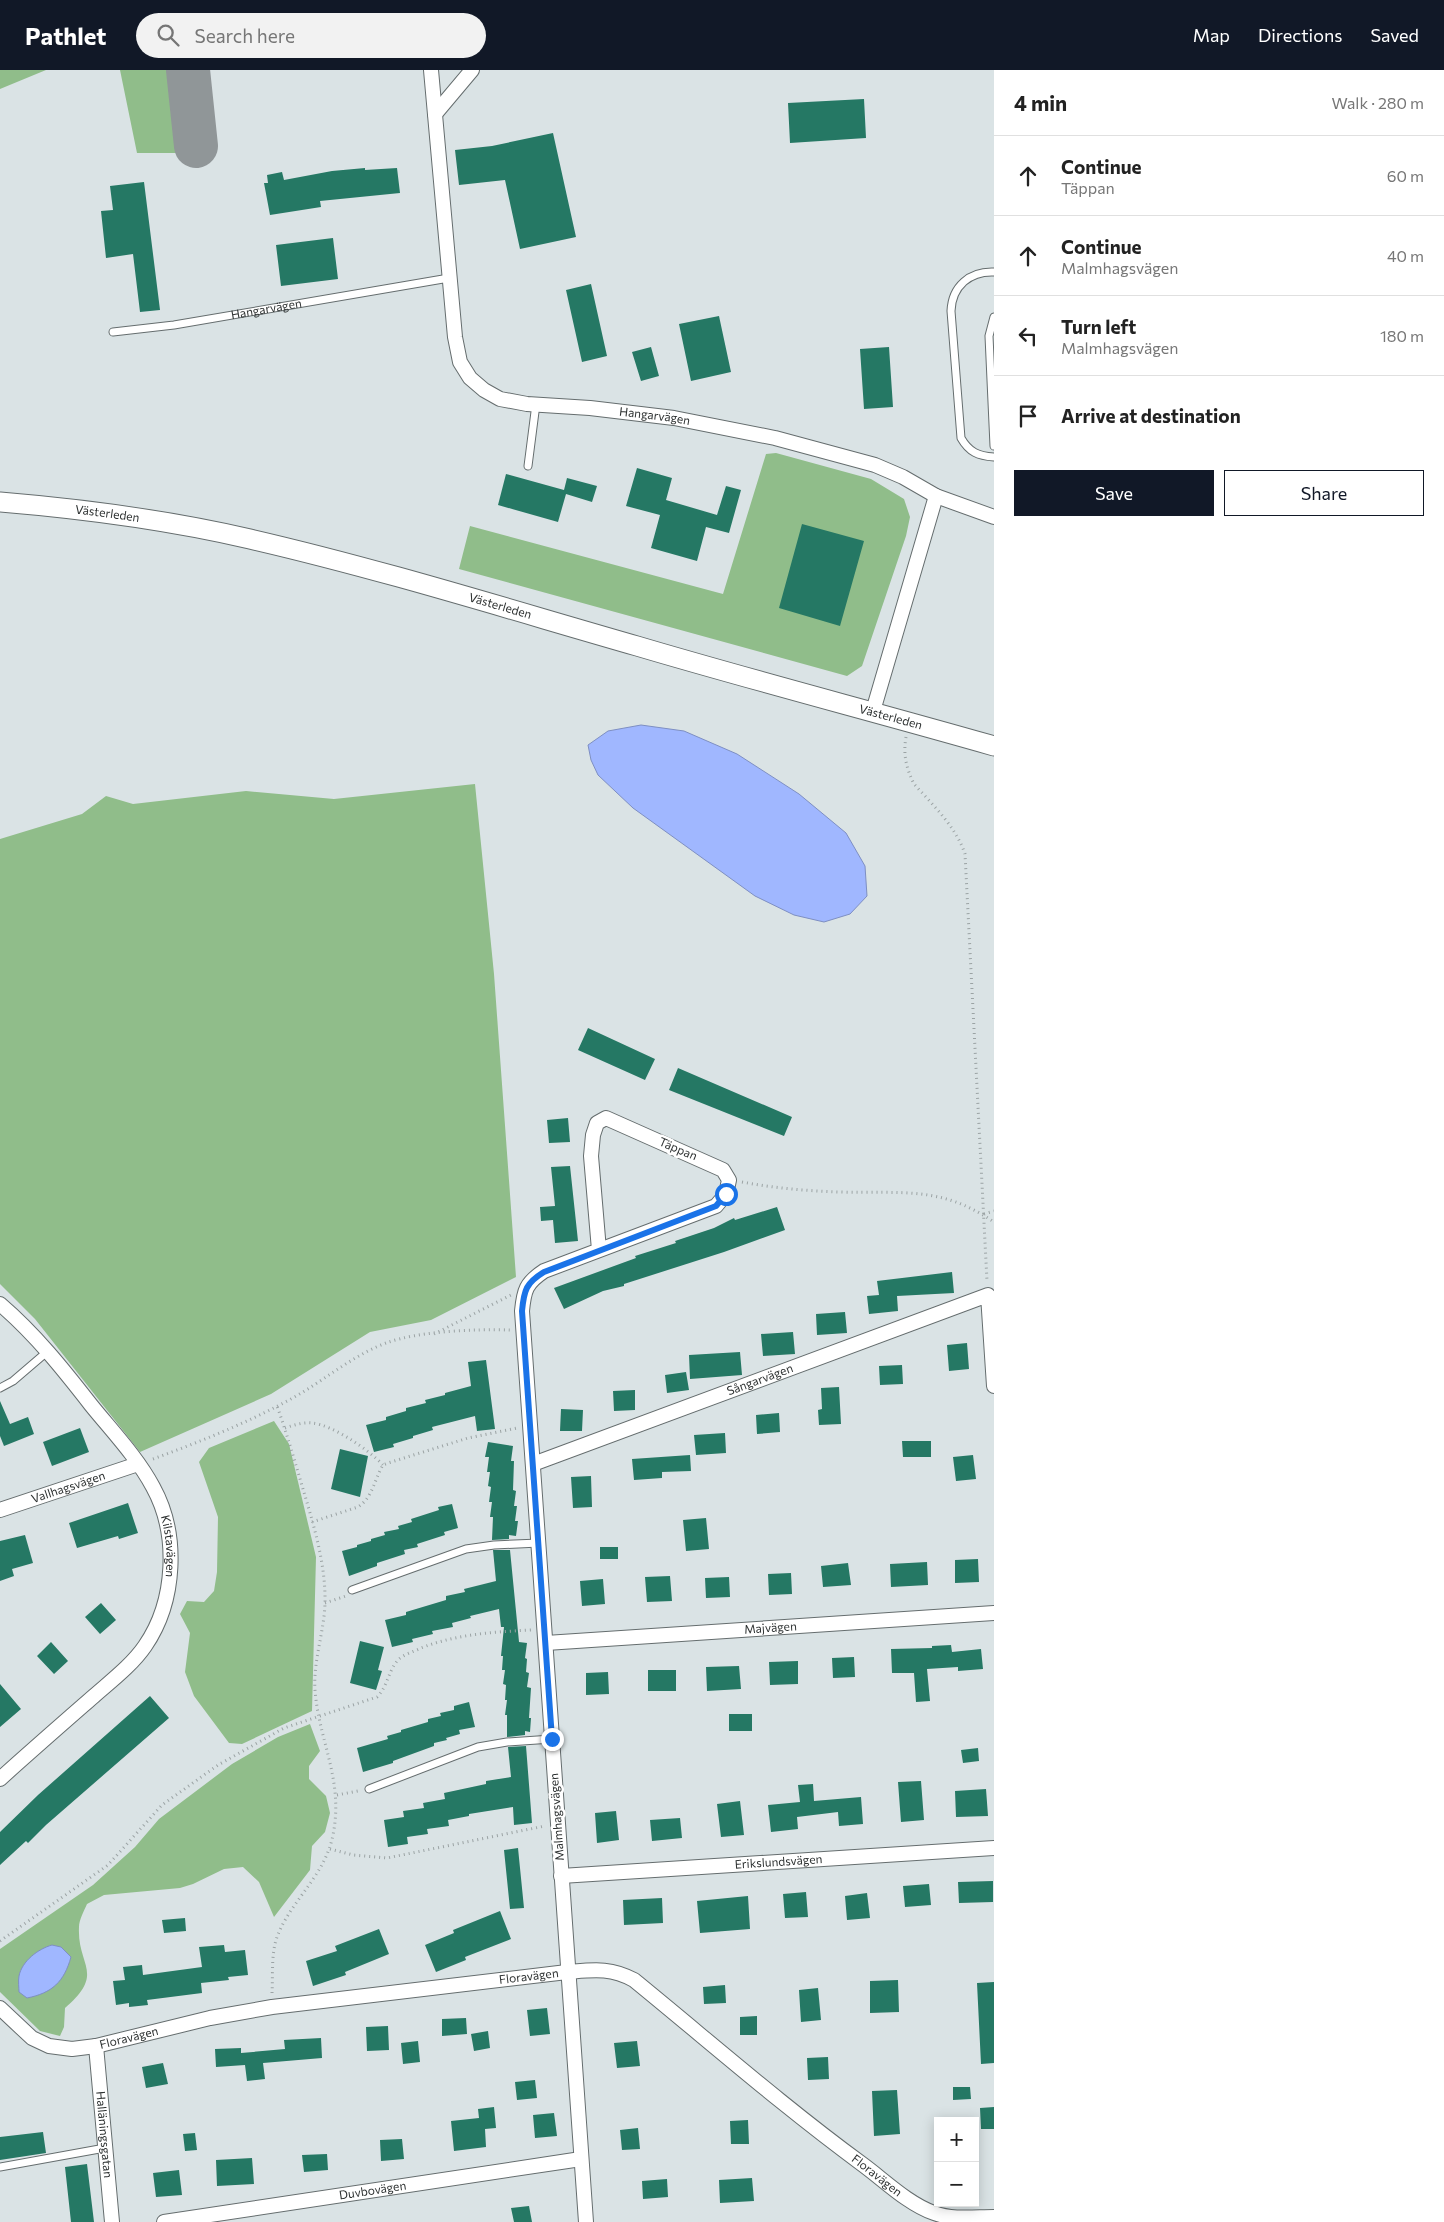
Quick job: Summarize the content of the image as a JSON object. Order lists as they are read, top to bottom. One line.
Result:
{"streets":{"street":["Hangarvägen","Västerleden","Täppan","Sångarvägen","Vallhagsvägen","Kilstavägen","Majvägen","Malmhagsvägen","Erikslundsvägen","Floravägen","Halläningsgatan","Duvbovägen"]},"crossings":[["Sångarvägen","Malmhagsvägen"],["Vallhagsvägen","Kilstavägen"],["Majvägen","Malmhagsvägen"],["Malmhagsvägen","Erikslundsvägen"],["Malmhagsvägen","Floravägen"],["Malmhagsvägen","Duvbovägen"],["Floravägen","Halläningsgatan"]],"page":{"header":"Pathlet","search":"Search here","nav":["Map","Directions","Saved"],"heading":["4 min","Walk · 280 m"],"list":[["Continue","Täppan","60 m"],["Continue","Malmhagsvägen","40 m"],["Turn left","Malmhagsvägen","180 m"],"Arrive at destination"],"buttons":["Save","Share"],"map_buttons":["+","−"]}}
